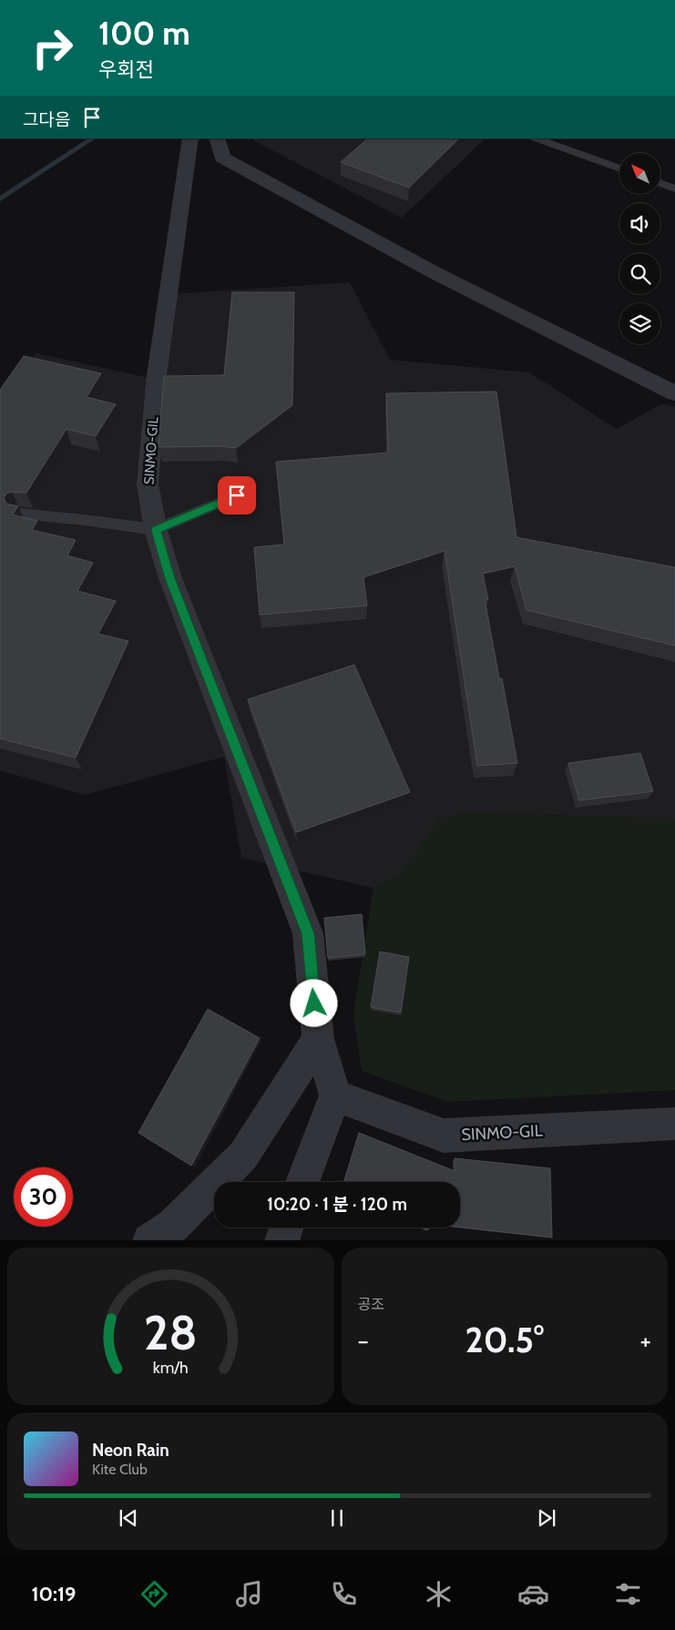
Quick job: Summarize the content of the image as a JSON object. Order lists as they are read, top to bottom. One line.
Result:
{"streets":{"street":["SINMO-GIL"]},"north":"top left","page":{"turn":["100 m","우회전"],"then":"그다음","limit":"30","trip":"10:20 · 1 분 · 120 m","tile":"공조","heat":["−","20.5°","+"],"song":["Neon Rain","Kite Club"],"tabs":"10:19","gauge":["28","km/h"]}}
